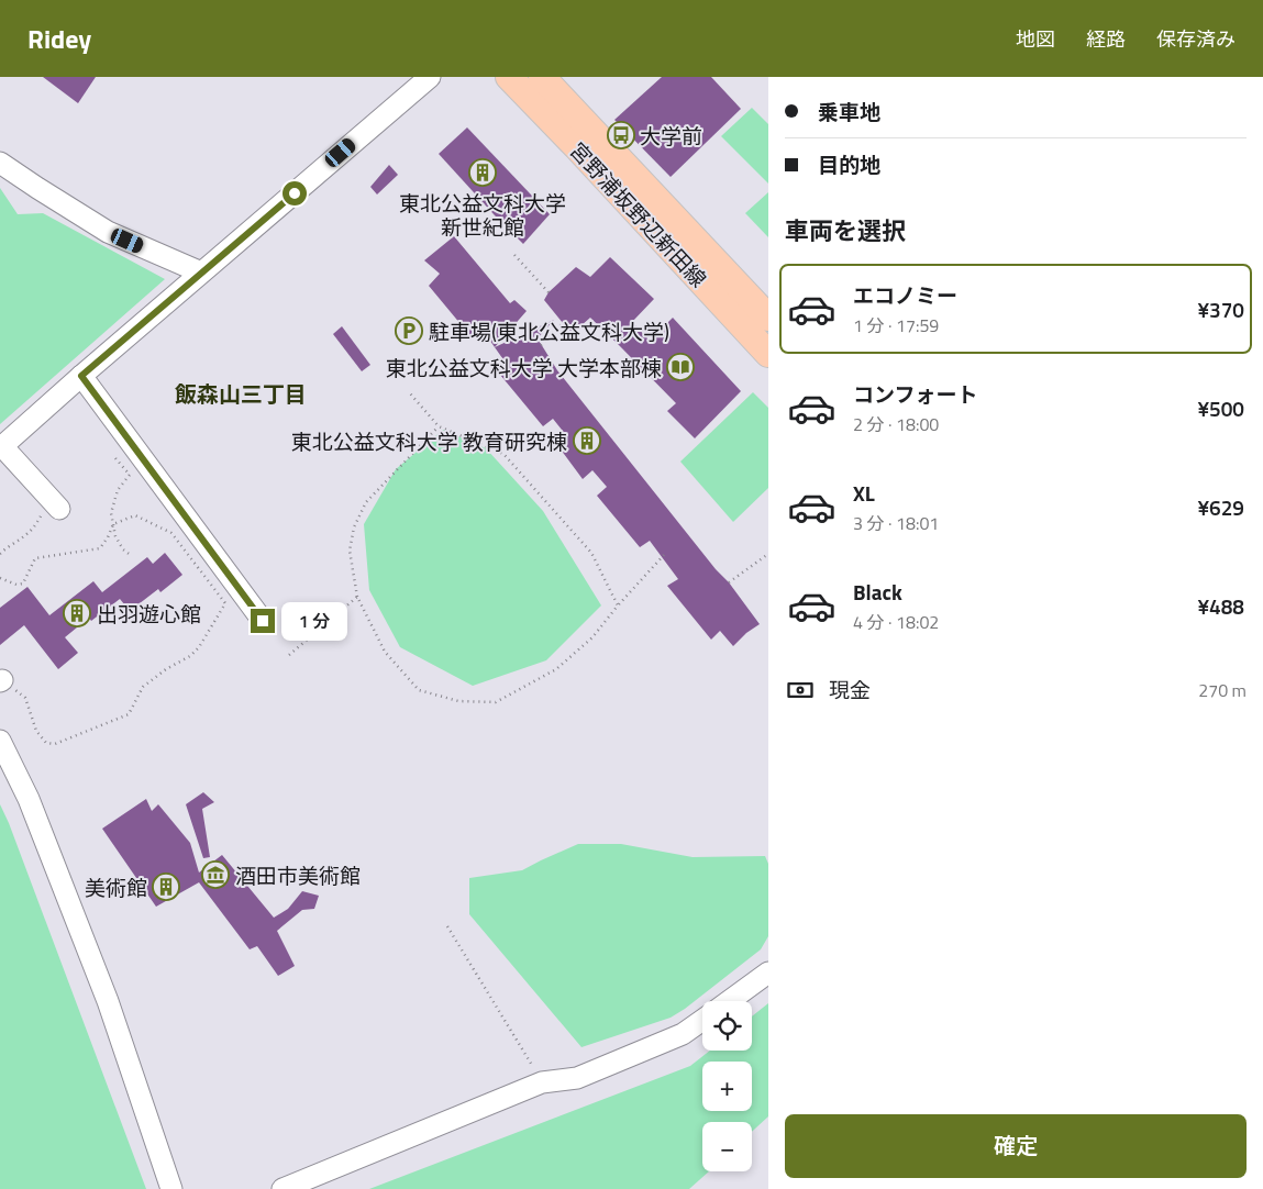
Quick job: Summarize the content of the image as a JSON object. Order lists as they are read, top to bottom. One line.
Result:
{"streets":{"main road":["宮野浦坂野辺新田線"]},"districts":["飯森山三丁目"],"places":{"bus stop":["大学前"],"building":["東北公益文科大学 新世紀館","東北公益文科大学 教育研究棟","出羽遊心館","美術館"],"parking":["駐車場(東北公益文科大学)"],"library":["東北公益文科大学 大学本部棟"],"museum":["酒田市美術館"]},"page":{"header":"Ridey","nav":["地図","経路","保存済み"],"banner":["乗車地","目的地"],"heading":"車両を選択","list":[{"name":"エコノミー","note":"1 分 · 17:59","value":"¥370"},{"name":"コンフォート","note":"2 分 · 18:00","value":"¥500"},{"name":"XL","note":"3 分 · 18:01","value":"¥629"},{"name":"Black","note":"4 分 · 18:02","value":"¥488"}],"bubble":"1 分","pay":["現金","270 m"],"map_buttons":["+","−"],"buttons":"確定"}}
